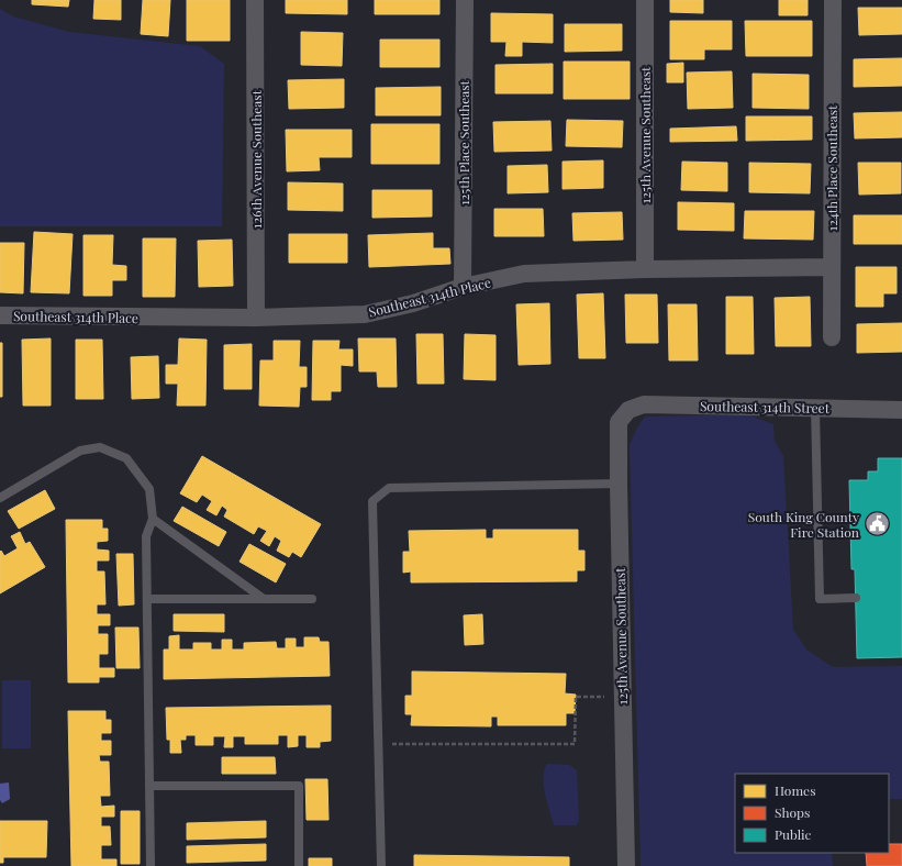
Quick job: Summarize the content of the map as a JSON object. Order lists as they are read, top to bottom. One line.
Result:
{"streets":{"street":["125th Avenue Southeast","125th Place Southeast","126th Avenue Southeast","124th Place Southeast","Southeast 314th Place","Southeast 314th Street"]},"crossings":[["125th Avenue Southeast","Southeast 314th Place"],["125th Avenue Southeast","Southeast 314th Street"],["125th Place Southeast","Southeast 314th Place"],["126th Avenue Southeast","Southeast 314th Place"],["124th Place Southeast","Southeast 314th Place"]],"places":{"public building":["South King County Fire Station"]},"legend":["Homes","Shops","Public"]}
